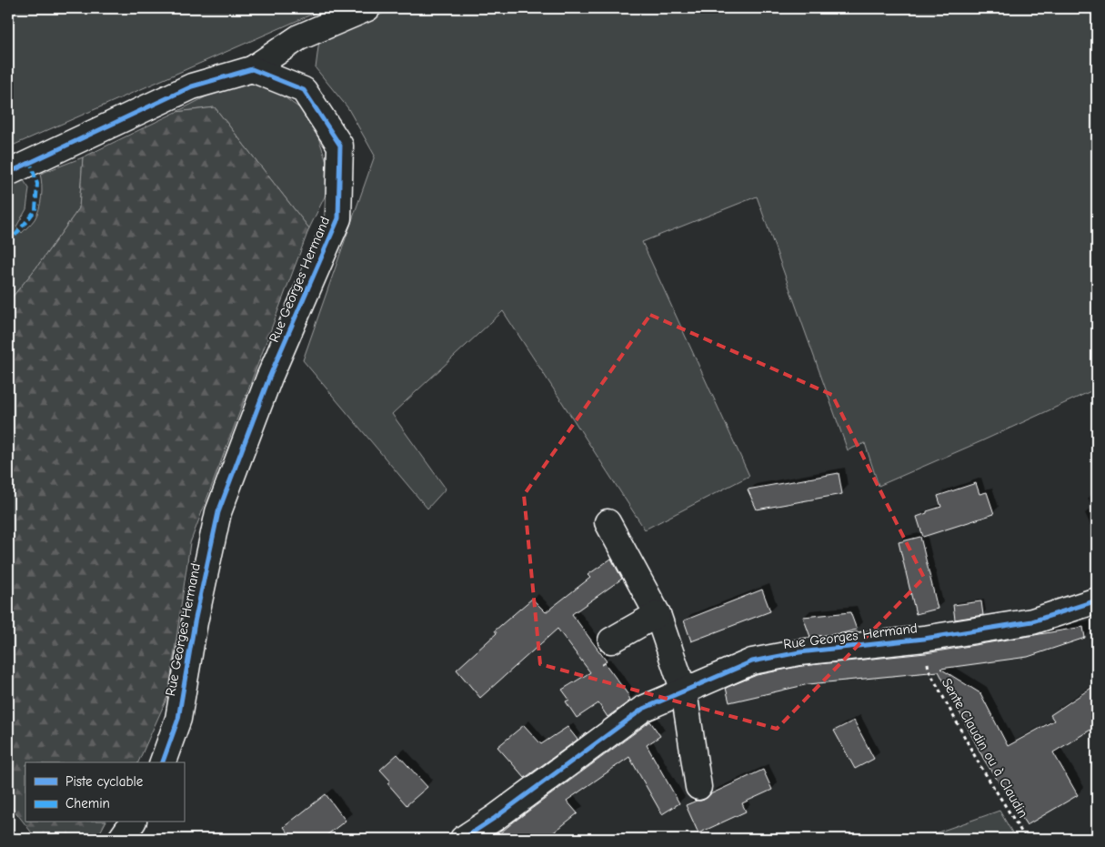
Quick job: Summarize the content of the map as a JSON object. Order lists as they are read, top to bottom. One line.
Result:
{"streets":{"street":["Rue Georges Hermand"],"path":["Sente Claudin ou à Claudin"]},"crossings":[["Rue Georges Hermand","Sente Claudin ou à Claudin"]],"legend":["Piste cyclable","Chemin"]}
